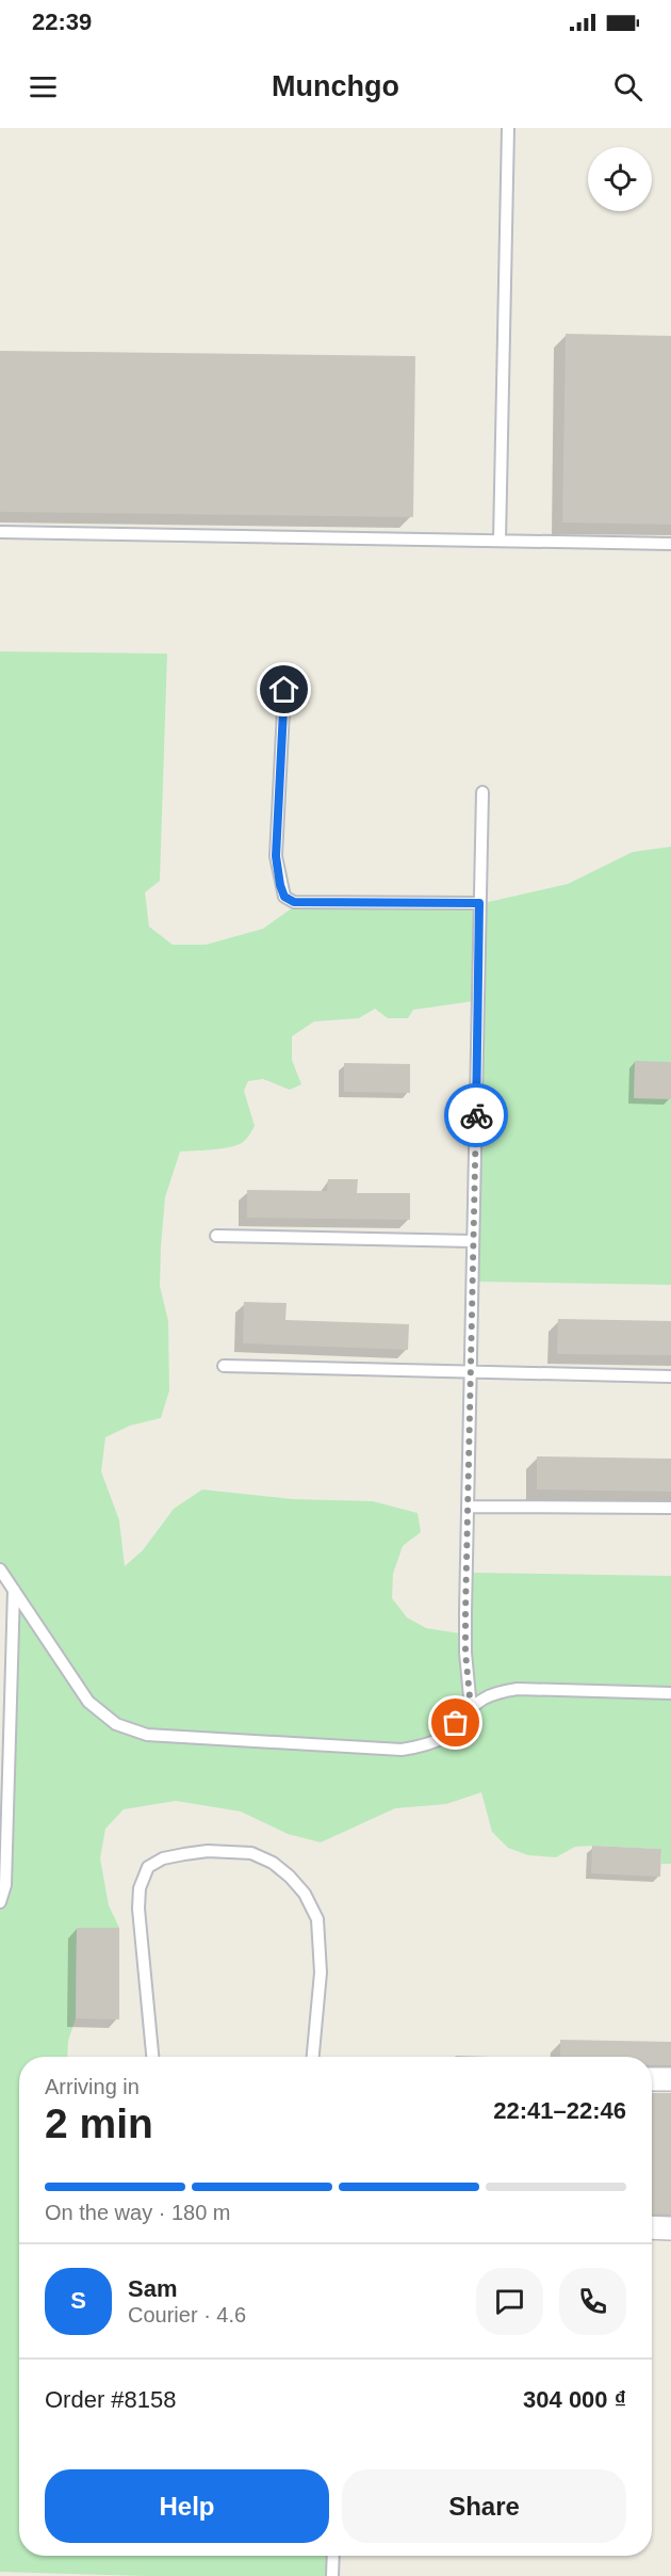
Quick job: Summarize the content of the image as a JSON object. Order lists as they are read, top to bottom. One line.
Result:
{"page":{"status":"22:39","header":"Munchgo","heading":["2 min","Arriving in","22:41–22:46"],"panel":["Sam","Courier · 4.6","Order #8158","304 000 ₫"],"bar":"On the way · 180 m","round":"S","buttons":["Help","Share"]}}
